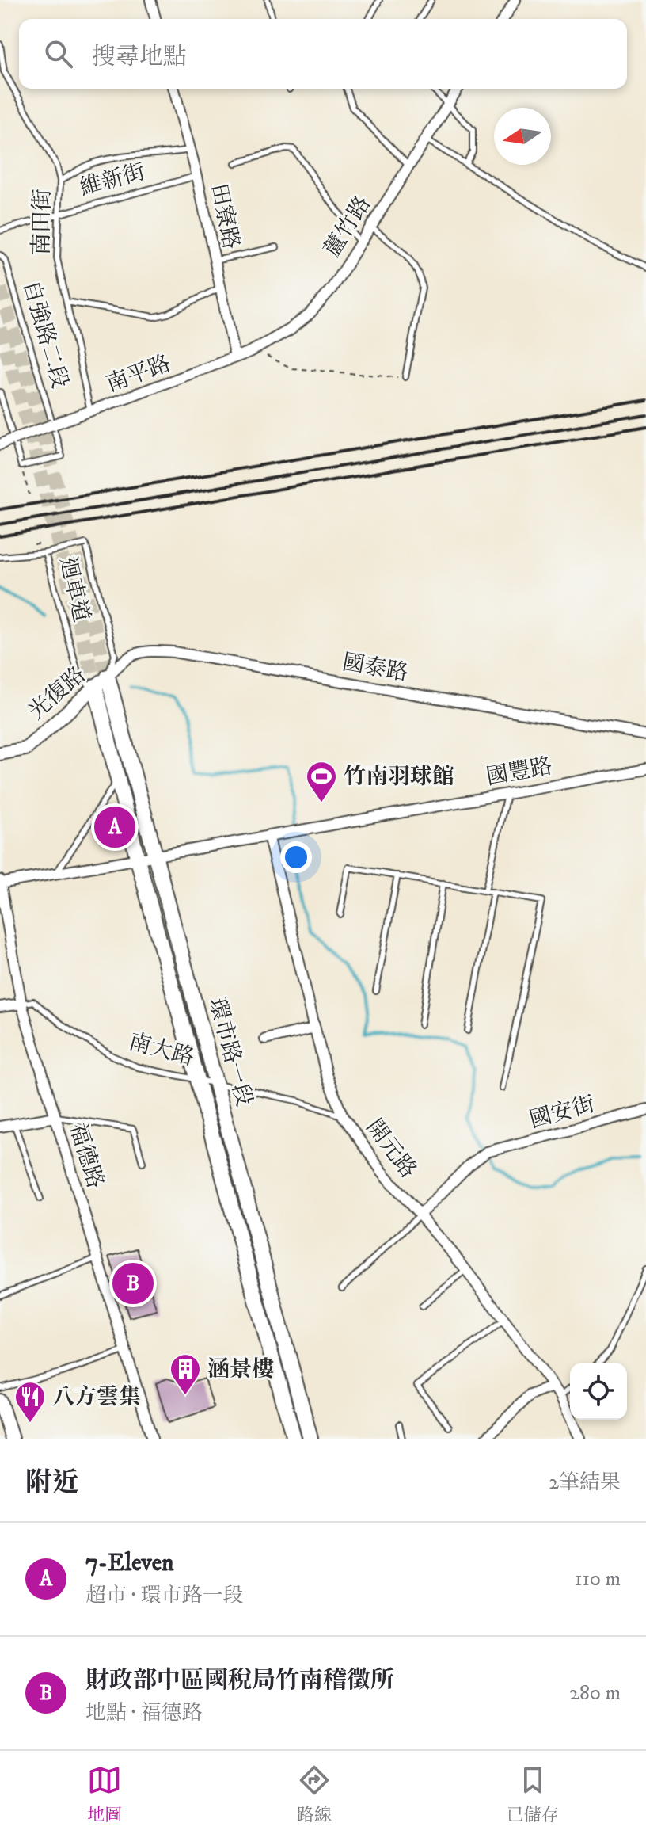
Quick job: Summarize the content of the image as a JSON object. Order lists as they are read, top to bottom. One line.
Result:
{"streets":{"main road":["環市路一段"],"street":["田寮路","蘆竹路","南平路","國泰路","光復路","國豐路","國安街","開元路","福德路"],"lane":["維新街","南田街","自強路二段","迴車道","南大路"]},"crossings":[["維新街","田寮路"],["維新街","南田街"],["田寮路","蘆竹路"],["田寮路","南平路"],["南田街","南平路"],["蘆竹路","南平路"],["自強路二段","南平路"],["迴車道","國泰路"],["迴車道","光復路"],["迴車道","環市路一段"],["國泰路","光復路"],["國泰路","環市路一段"],["光復路","環市路一段"],["國豐路","環市路一段"],["國豐路","開元路"],["國豐路","福德路"],["南大路","環市路一段"],["南大路","開元路"],["南大路","福德路"],["國安街","開元路"]],"places":{"sports":["竹南羽球館"],"building":["涵景樓"],"restaurant":["八方雲集"]},"north":"left","page":{"search":"搜尋地點","pins":["A","B"],"heading":["附近","2筆結果"],"list":[{"mark":"A","name":"7-Eleven","note":"超市 · 環市路一段","value":"110 m"},{"mark":"B","name":"財政部中區國稅局竹南稽徵所","note":"地點 · 福德路","value":"280 m"}],"nav":["地圖","路線","已儲存"]}}
